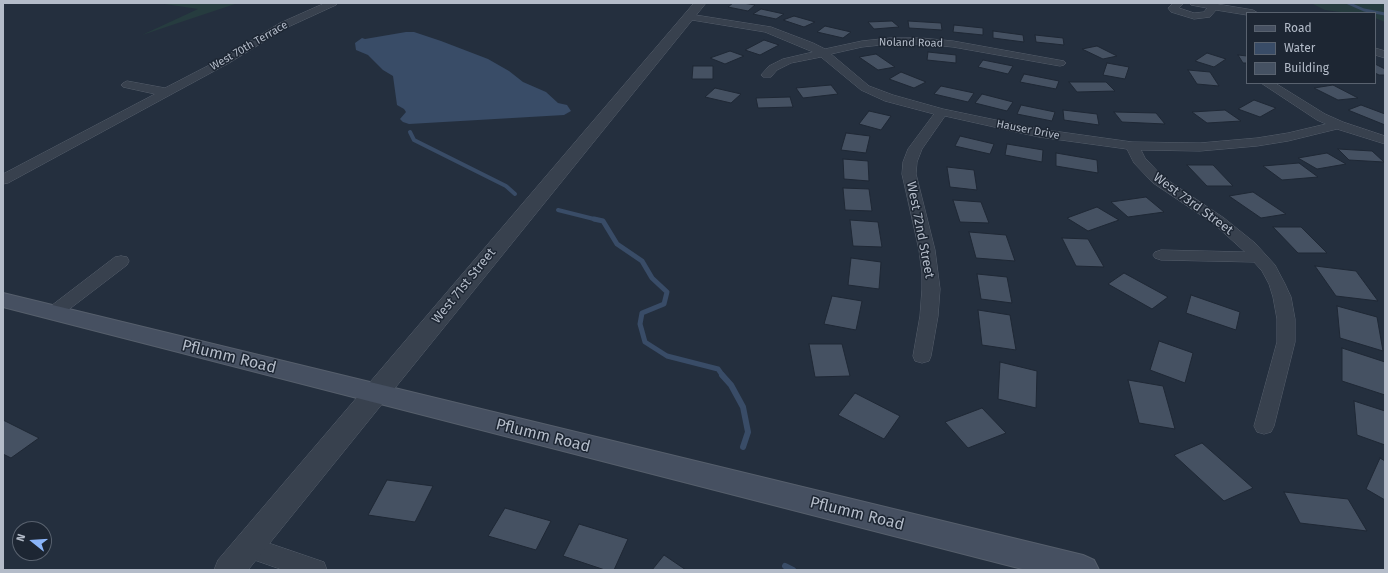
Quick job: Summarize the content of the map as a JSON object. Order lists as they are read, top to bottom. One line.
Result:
{"streets":{"main road":["Pflumm Road"],"street":["Noland Road","West 70th Terrace","Hauser Drive","West 73rd Street","West 72nd Street","West 71st Street"]},"crossings":[["Noland Road","Hauser Drive"],["Hauser Drive","West 73rd Street"],["Hauser Drive","West 72nd Street"],["Hauser Drive","West 71st Street"],["West 71st Street","Pflumm Road"]],"legend":["Road","Water","Building"],"north":"left"}
